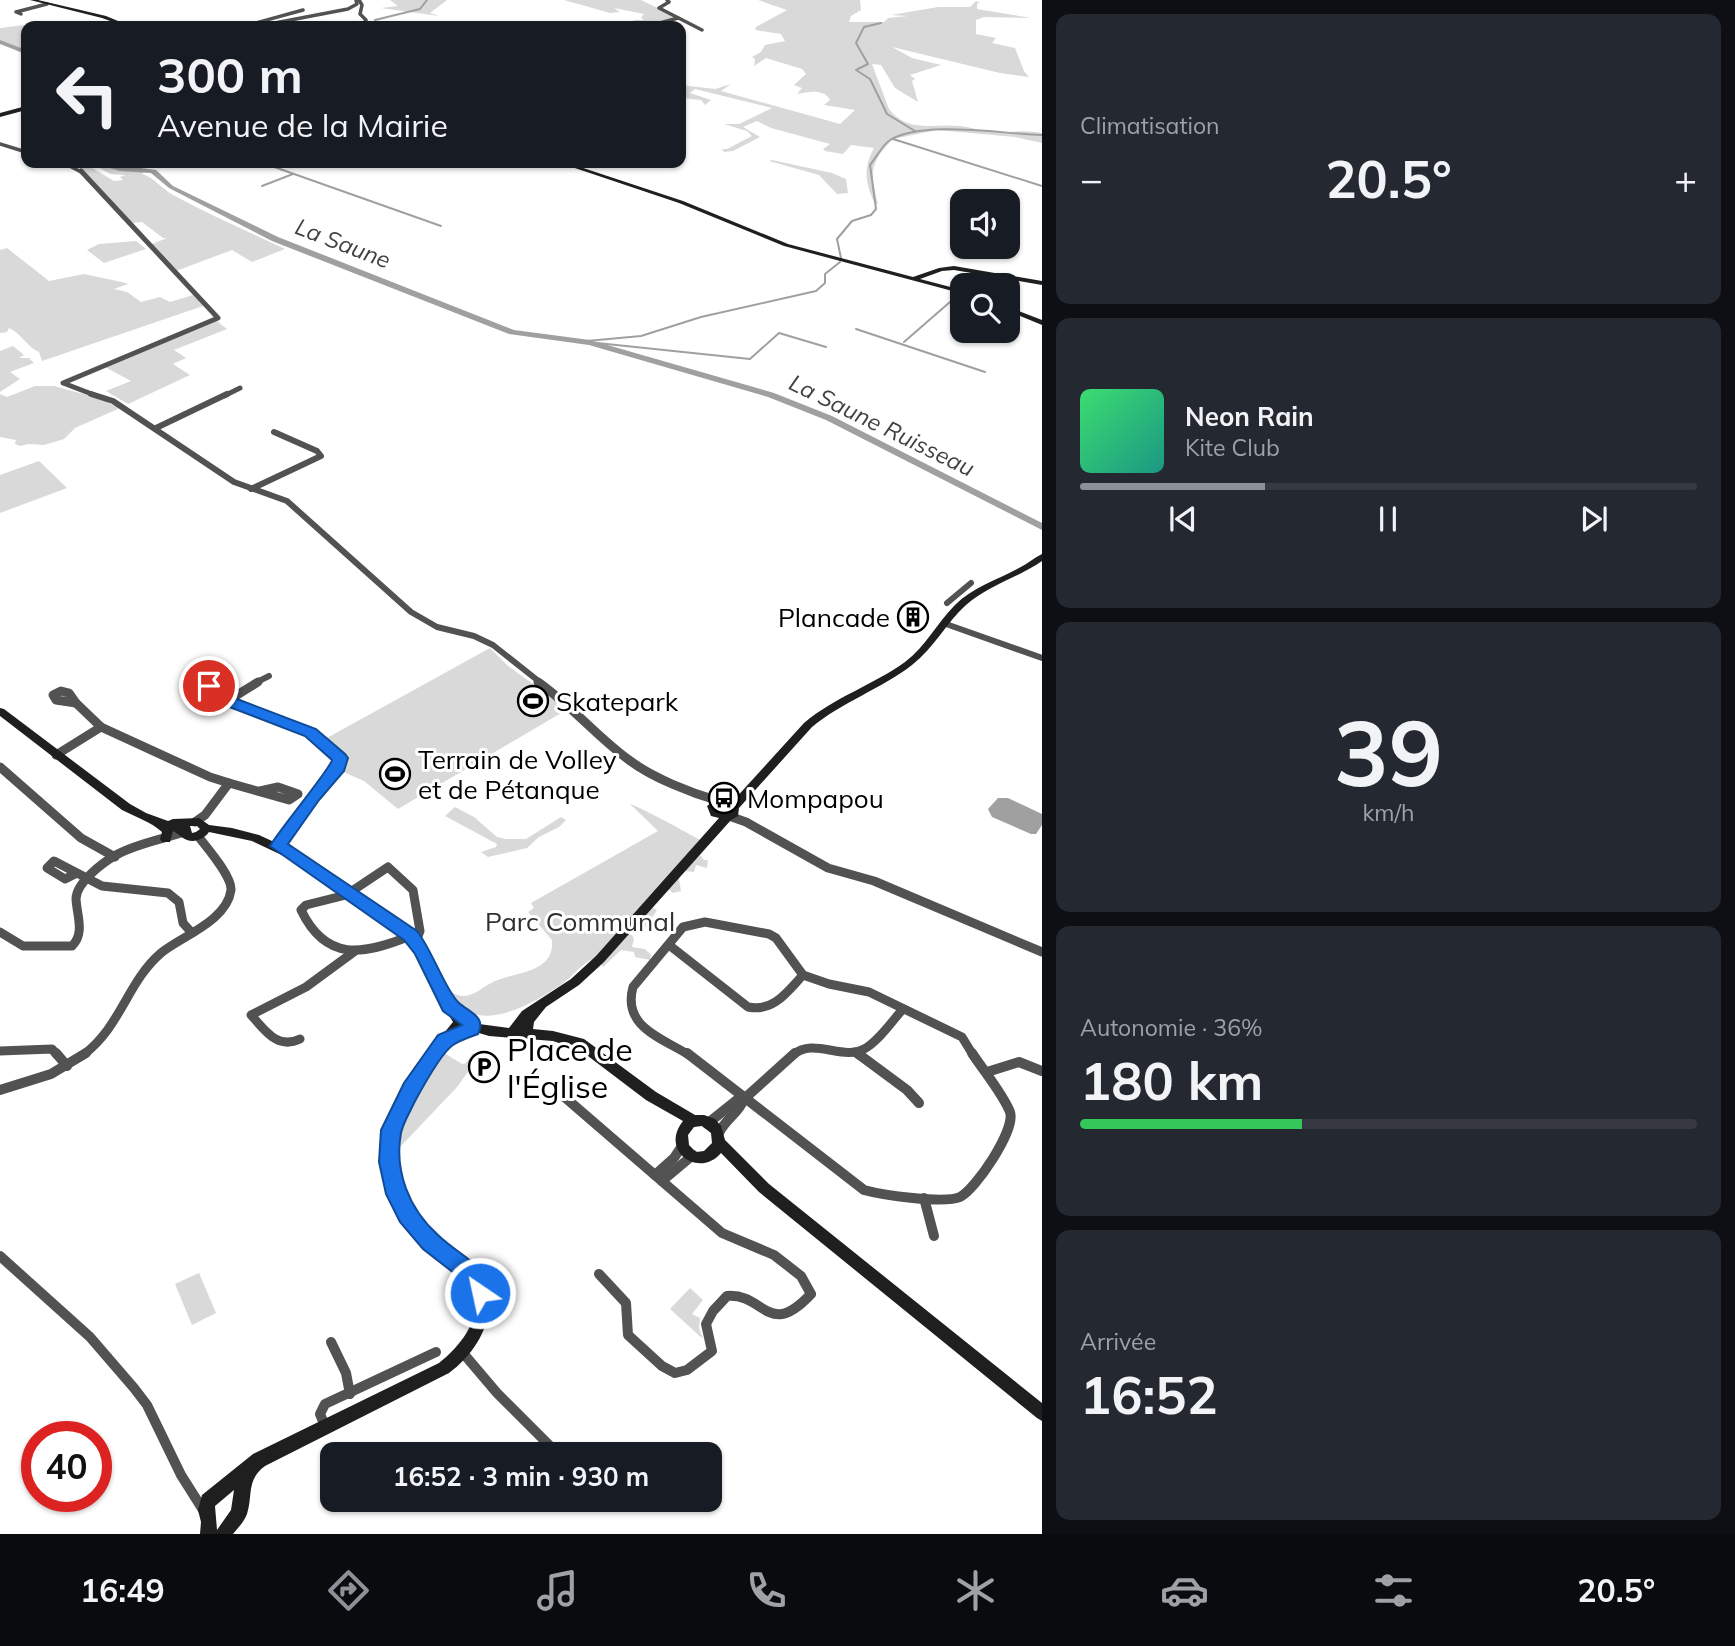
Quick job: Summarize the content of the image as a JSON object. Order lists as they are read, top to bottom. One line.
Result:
{"water":["La Saune","La Saune Ruisseau"],"parks":["Parc Communal"],"places":{"building":["Plancade"],"sports":["Skatepark","Terrain de Volley et de Pétanque"],"bus stop":["Mompapou"],"parking":["Place de l'Église"]},"page":{"tile":["Climatisation",["39","km/h"],["Autonomie · 36%","180 km"],["Arrivée","16:52"]],"turn":["300 m","Avenue de la Mairie"],"heat":["−","20.5°","+"],"song":["Neon Rain","Kite Club"],"limit":"40","trip":"16:52 · 3 min · 930 m","tabs":["16:49","20.5°"]}}
